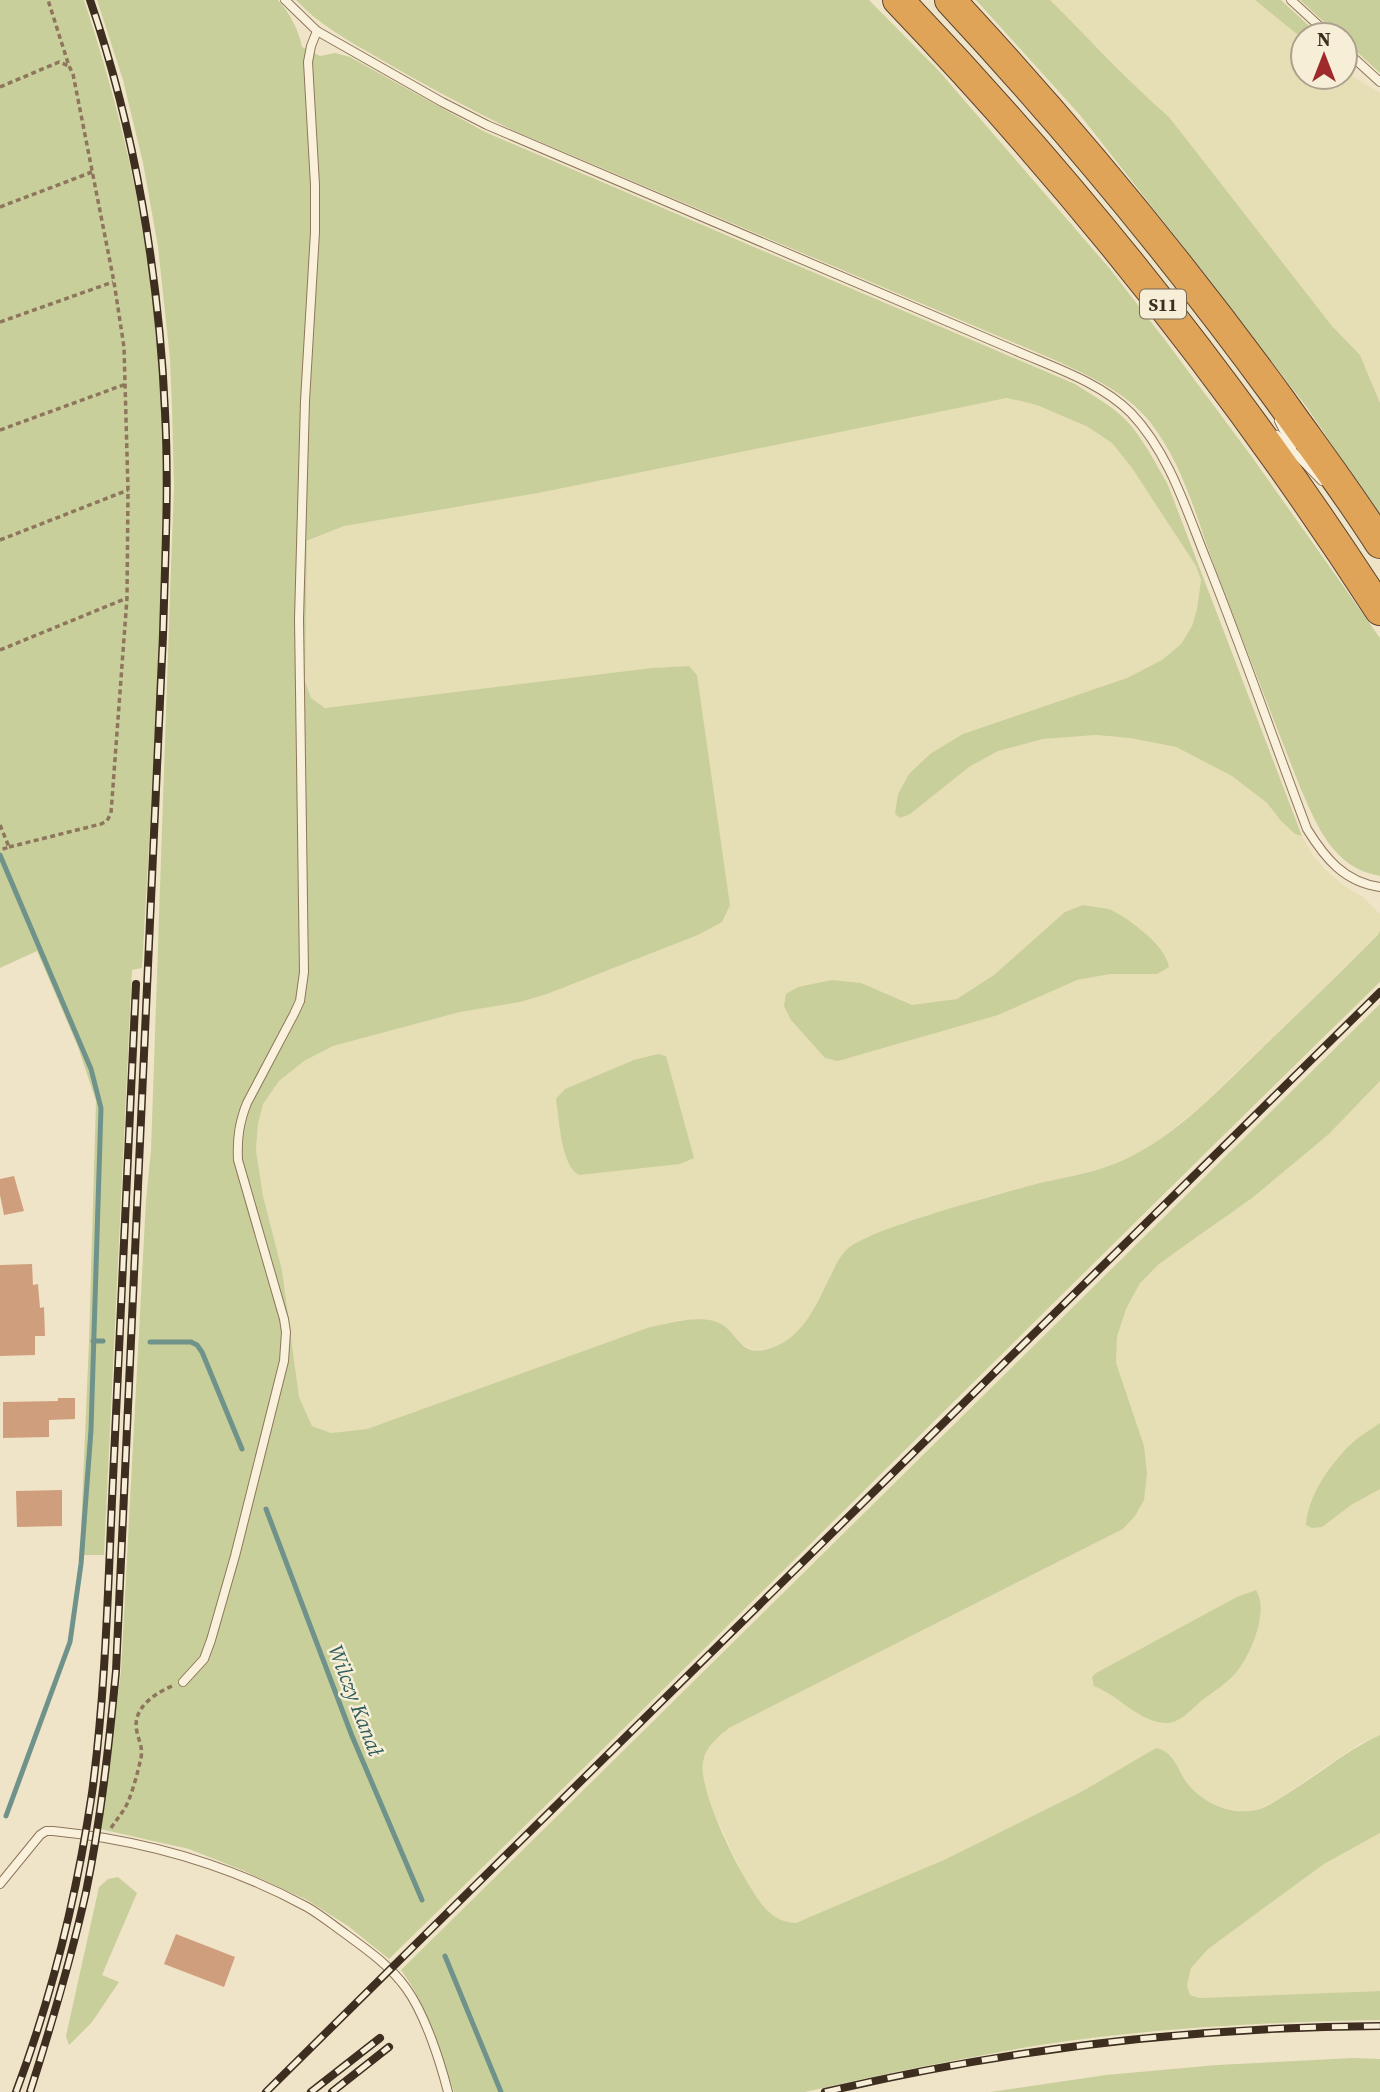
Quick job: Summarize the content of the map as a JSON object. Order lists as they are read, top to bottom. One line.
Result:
{"streets":{"highway":["S11"]},"water":["Wilczy Kanał"],"north":"top"}
